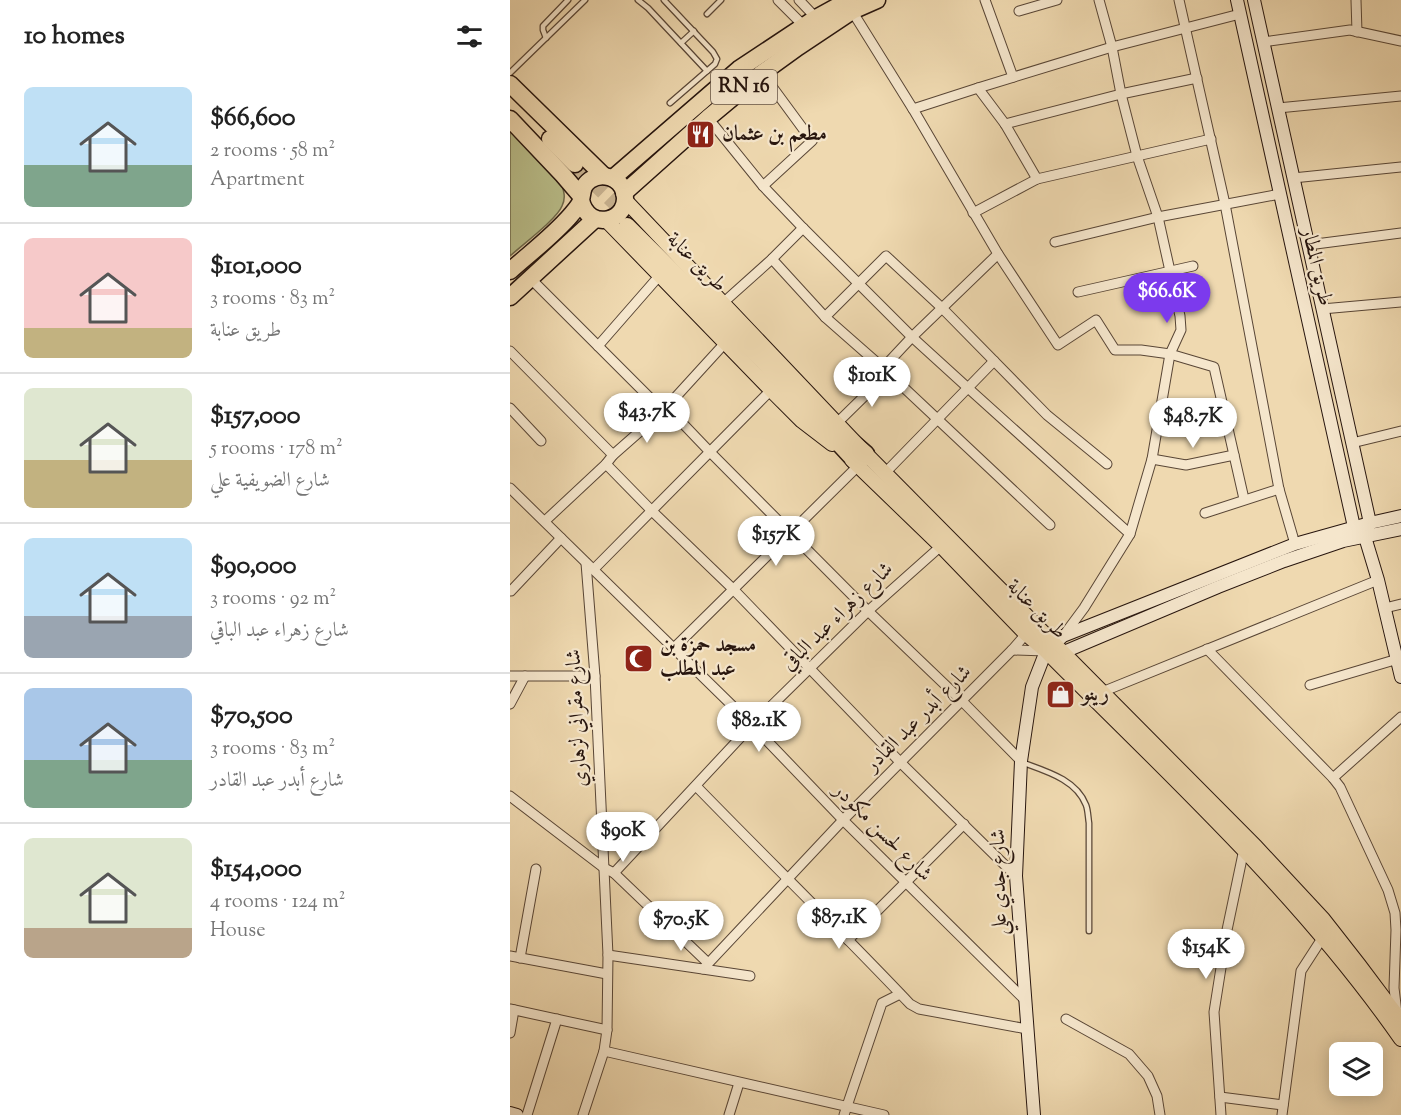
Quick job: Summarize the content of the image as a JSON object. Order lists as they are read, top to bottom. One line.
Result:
{"streets":{"highway":["RN 16","طريق عنابة"],"main road":["طريق المطار","شارع جدي علي"],"street":["شارع زهراء عبد الباقي","شارع مقراني لزهاري","شارع أبدر عبد القادر","شارع لحسن مكودر"]},"crossings":[["طريق عنابة","شارع زهراء عبد الباقي"],["طريق عنابة","شارع أبدر عبد القادر"],["طريق عنابة","شارع جدي علي"],["شارع زهراء عبد الباقي","شارع لحسن مكودر"],["شارع مقراني لزهاري","شارع لحسن مكودر"],["شارع أبدر عبد القادر","شارع لحسن مكودر"],["شارع لحسن مكودر","شارع جدي علي"]],"places":{"restaurant":["مطعم بن عثمان"],"mosque":["مسجد حمزة بن عبد المطلب"],"shop":["رينو"]},"page":{"heading":"10 homes","list":[{"name":"$66,600","note":"2 rooms · 58 m² · Apartment"},{"name":"$101,000","note":"3 rooms · 83 m² · طريق عنابة"},{"name":"$157,000","note":"5 rooms · 178 m² · شارع الضويفية علي"},{"name":"$90,000","note":"3 rooms · 92 m² · شارع زهراء عبد الباقي"},{"name":"$70,500","note":"3 rooms · 83 m² · شارع أبدر عبد القادر"},{"name":"$154,000","note":"4 rooms · 124 m² · House"}],"price":["$66.6K","$101K","$43.7K","$48.7K","$157K","$82.1K","$90K","$87.1K","$70.5K","$154K"]}}
